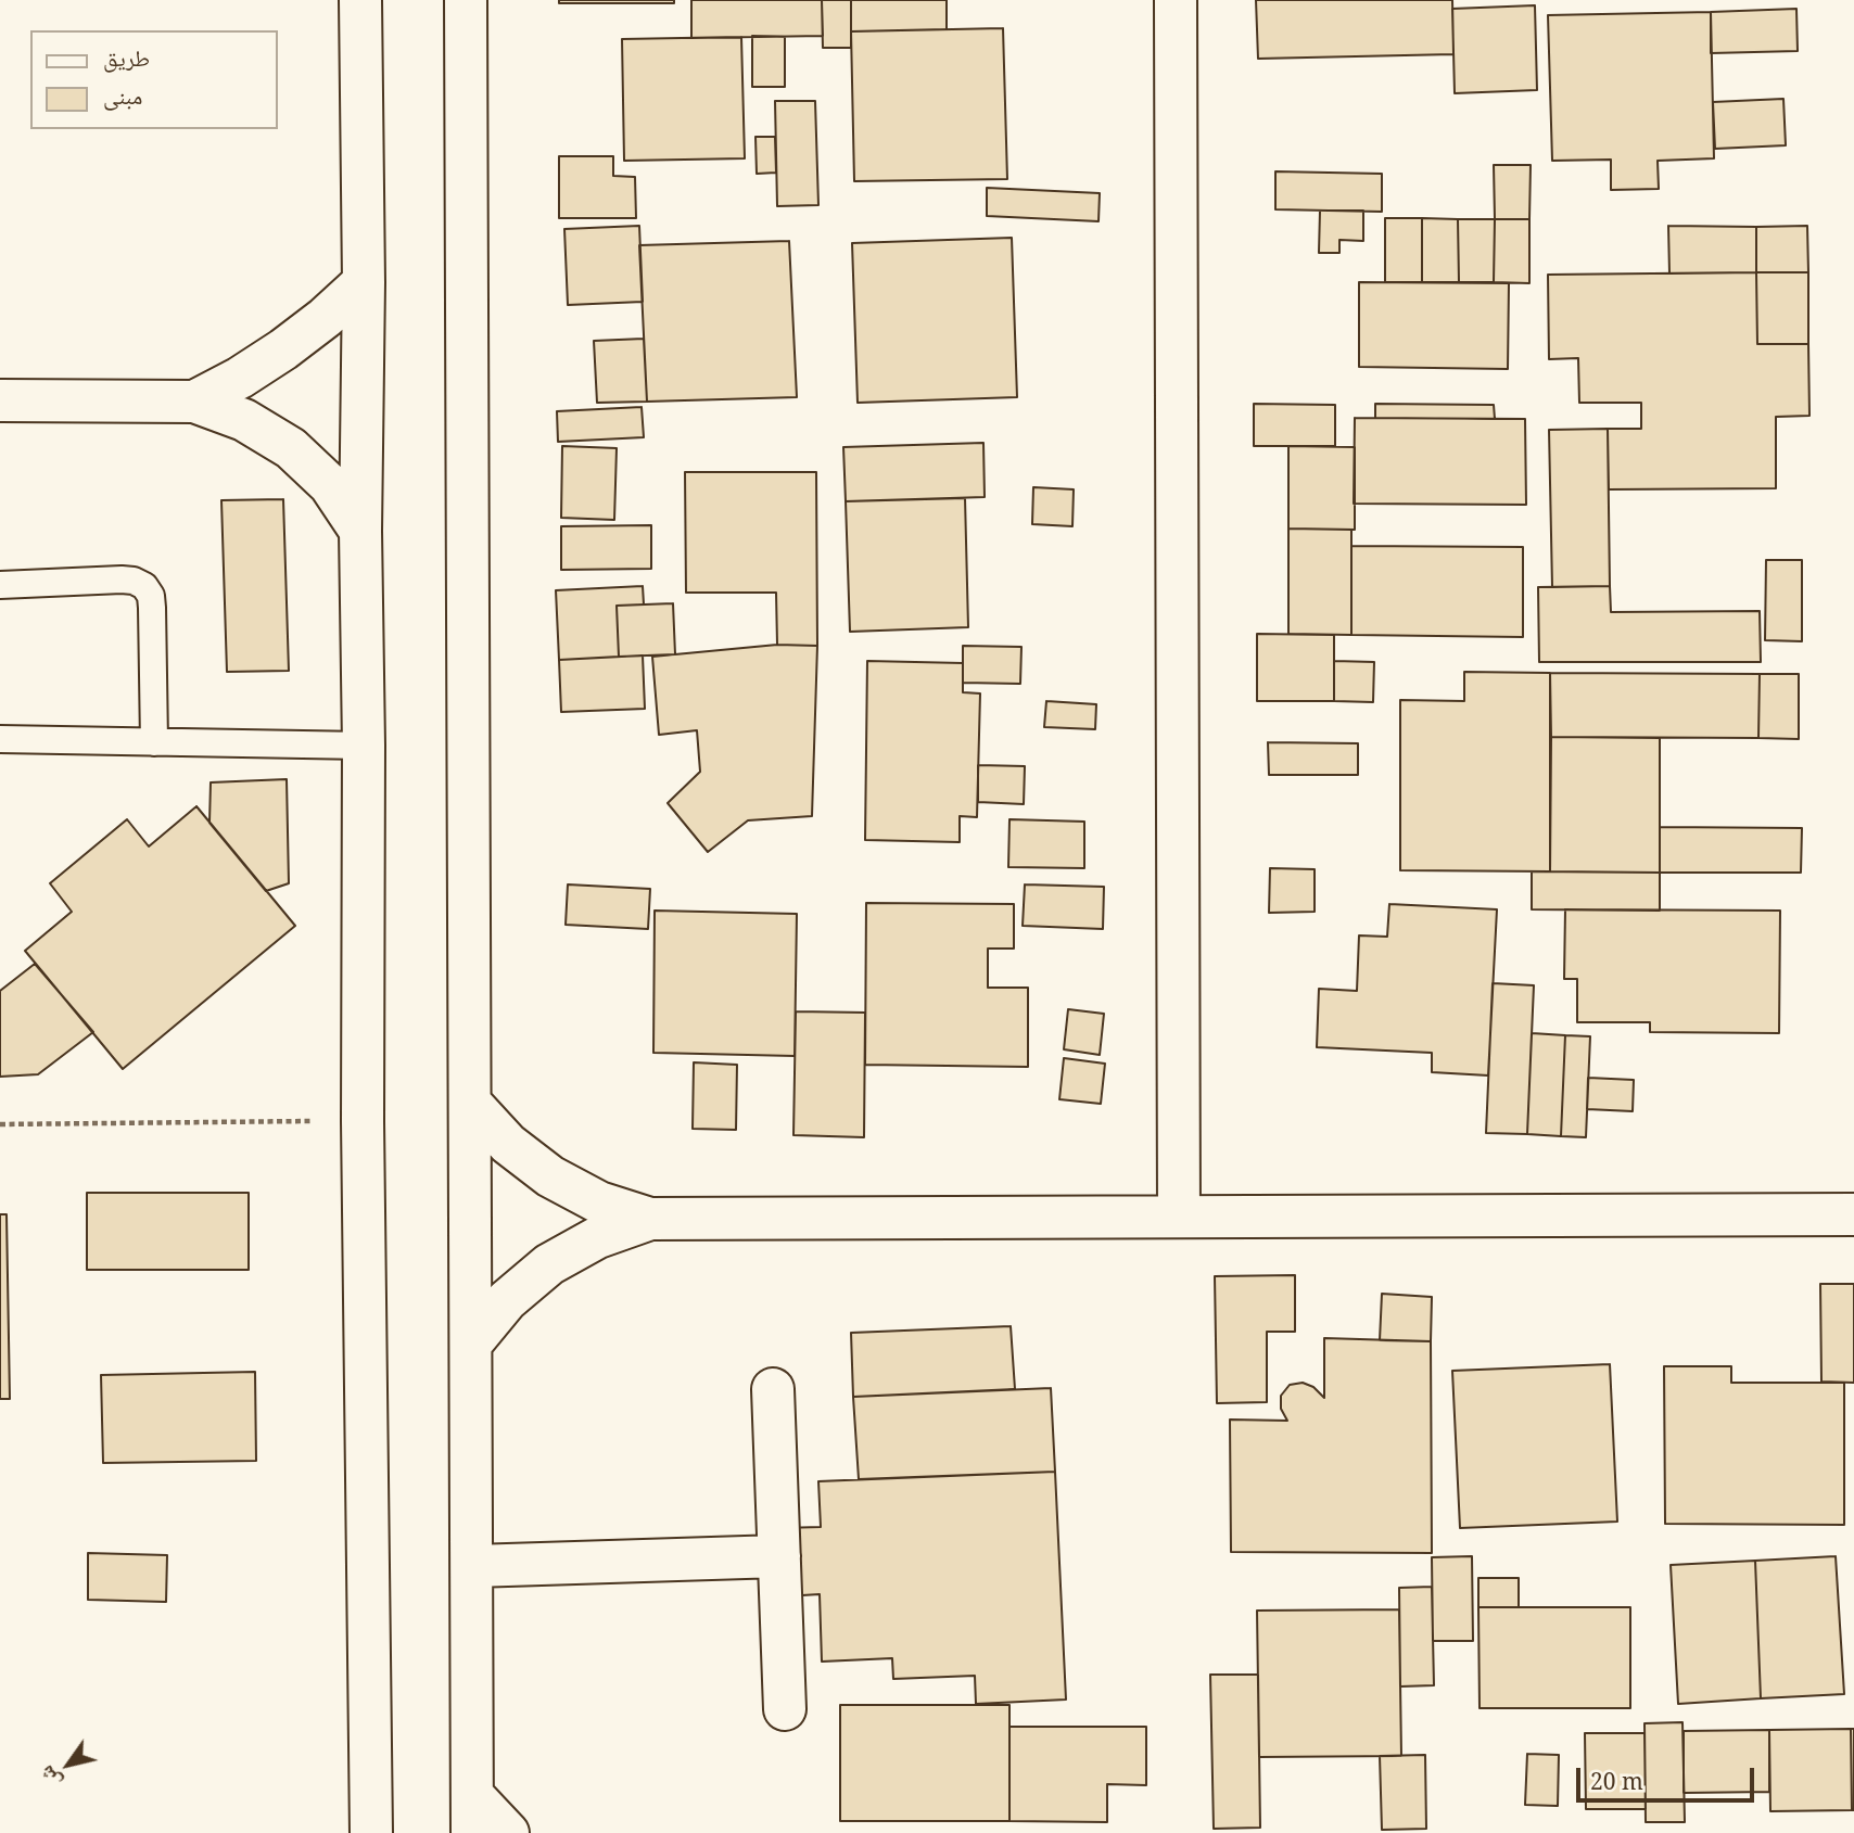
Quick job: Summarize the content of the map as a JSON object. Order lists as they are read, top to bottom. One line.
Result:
{"legend":["طريق","مبنى"],"scale_bar":"20 m","north":"bottom left"}
